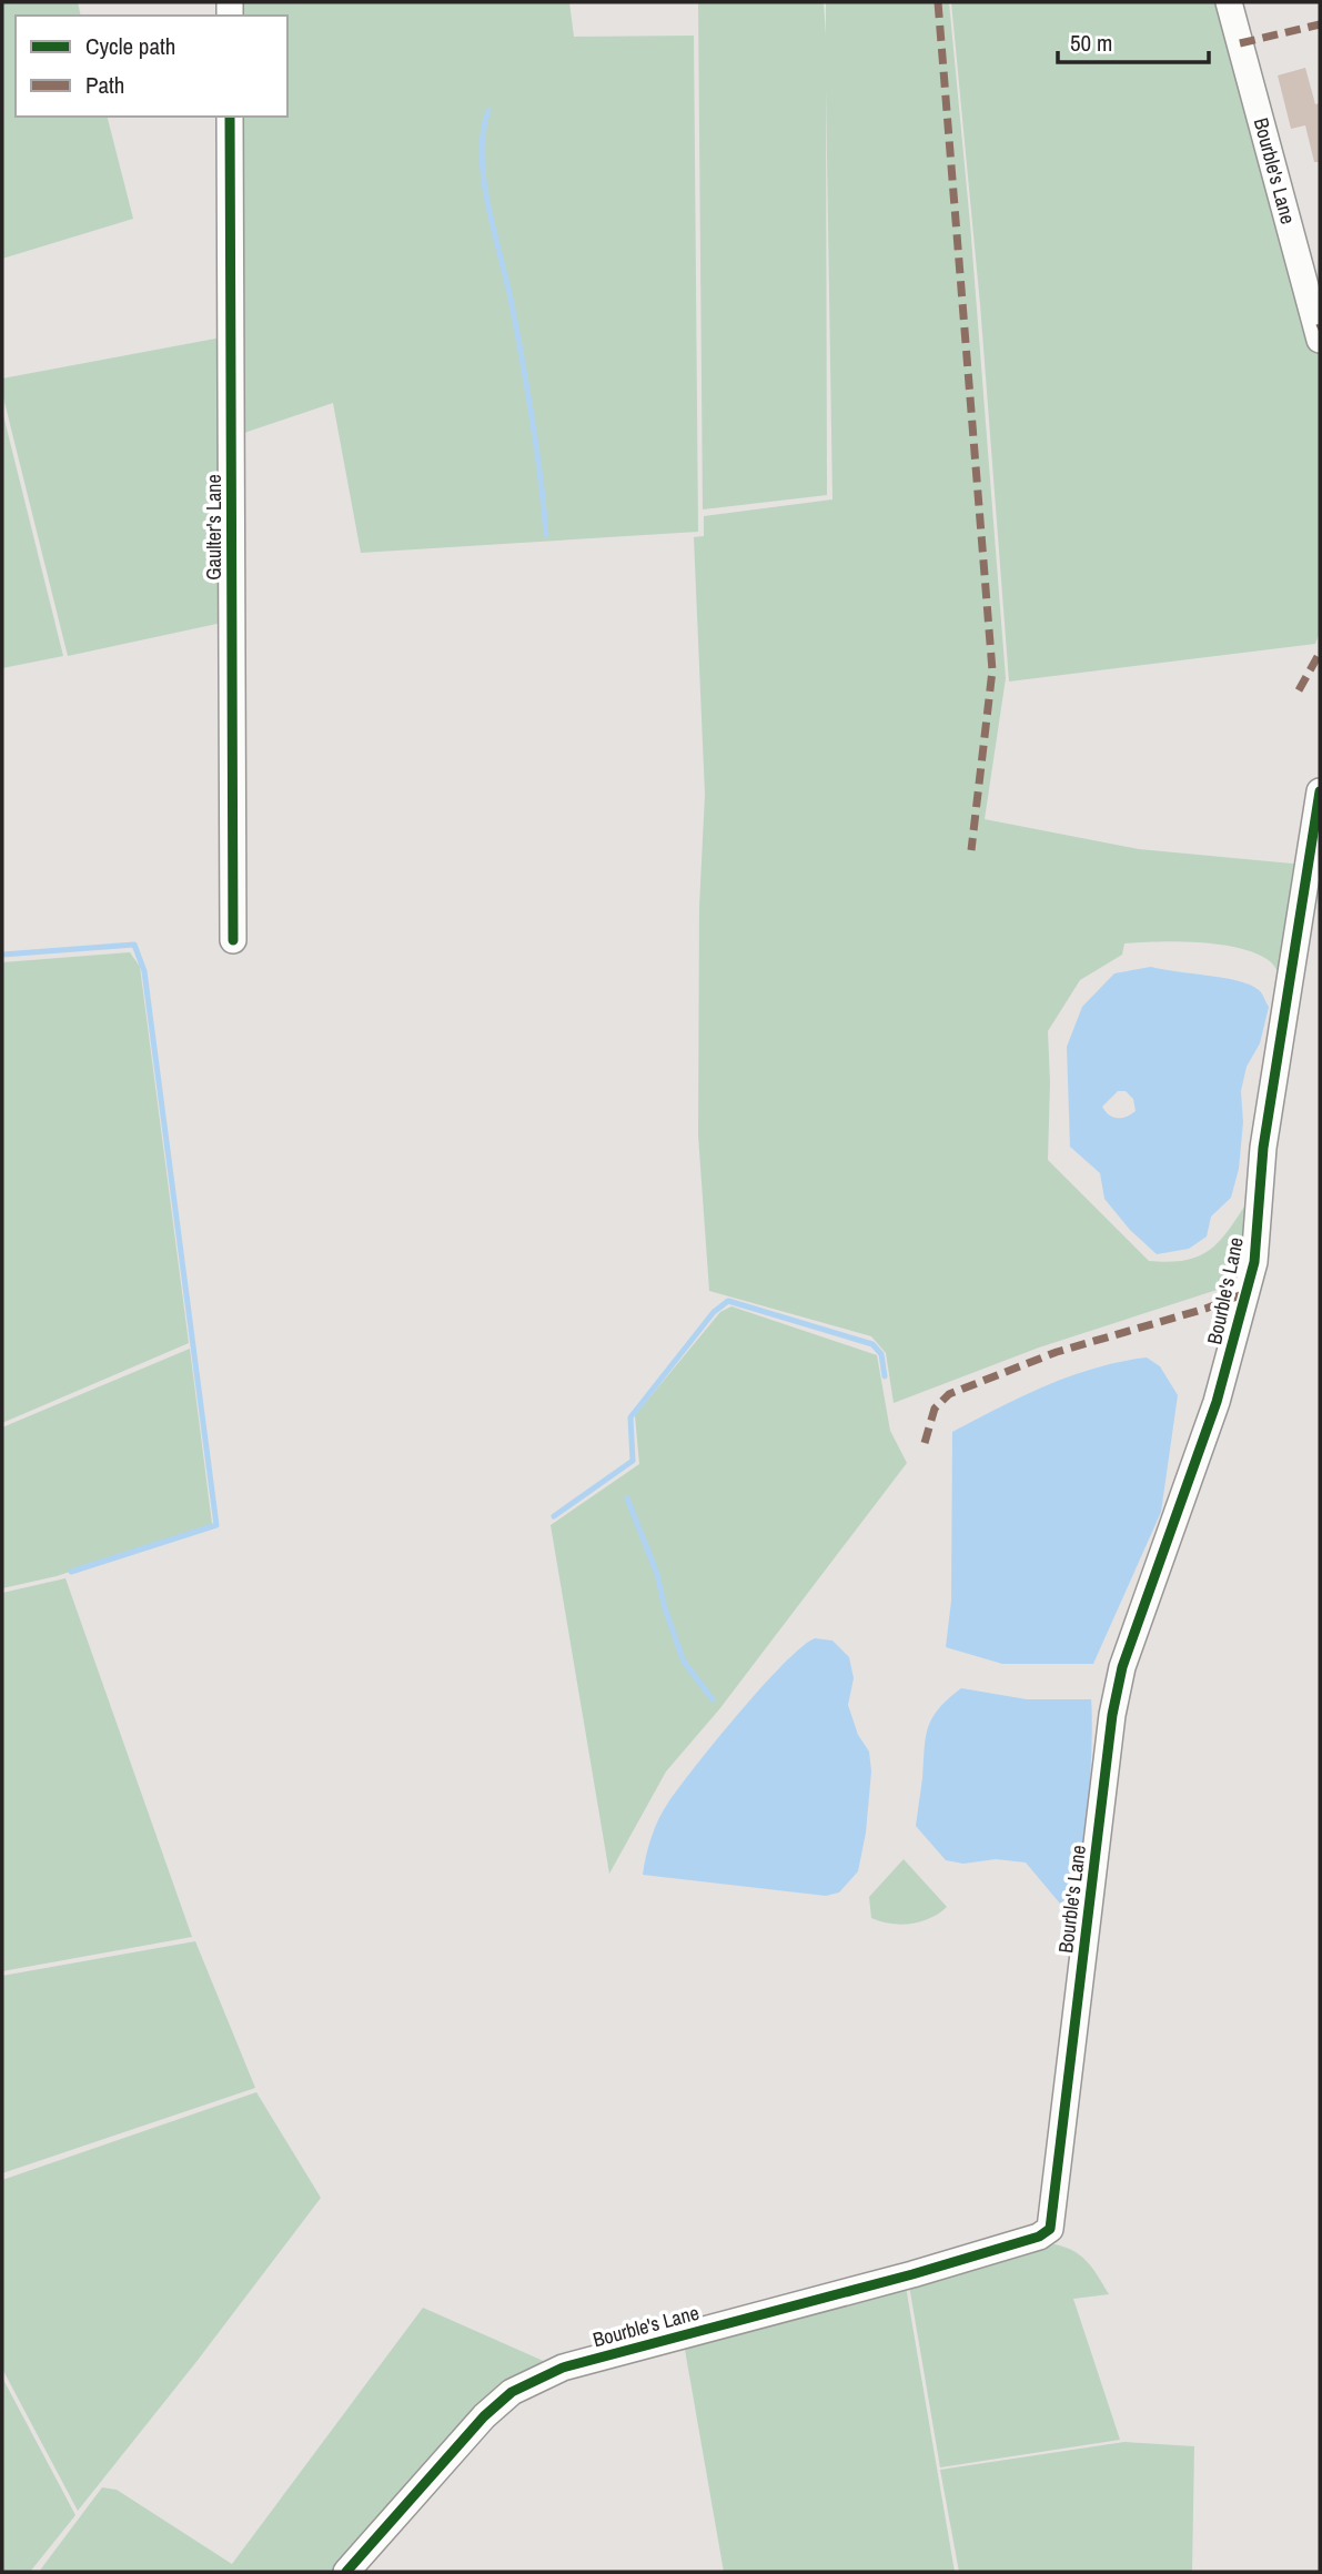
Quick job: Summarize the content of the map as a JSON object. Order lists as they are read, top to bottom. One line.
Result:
{"streets":{"street":["Bourble's Lane","Gaulter's Lane"]},"legend":["Cycle path","Path"],"scale_bar":"50 m"}
